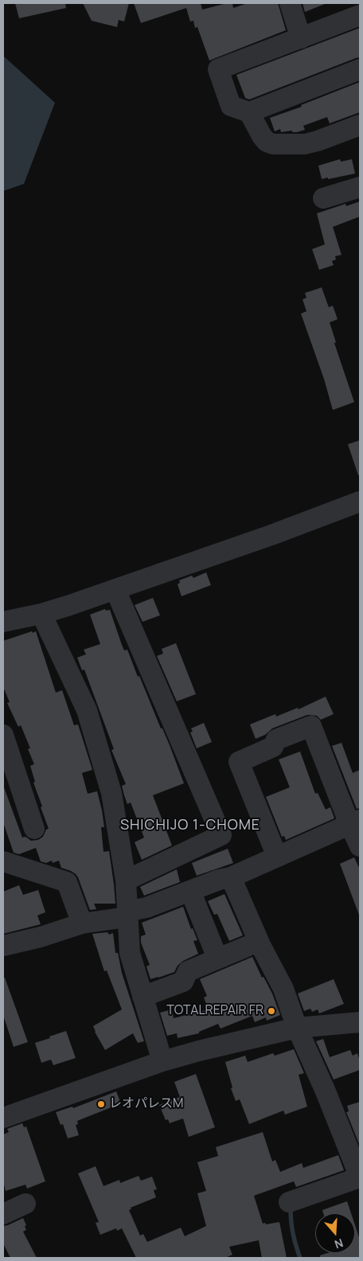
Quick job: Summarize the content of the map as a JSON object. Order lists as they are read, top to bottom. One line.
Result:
{"districts":["SHICHIJO 1-CHOME"],"places":["TOTALREPAIR FR","レオパレスM"],"north":"bottom"}
